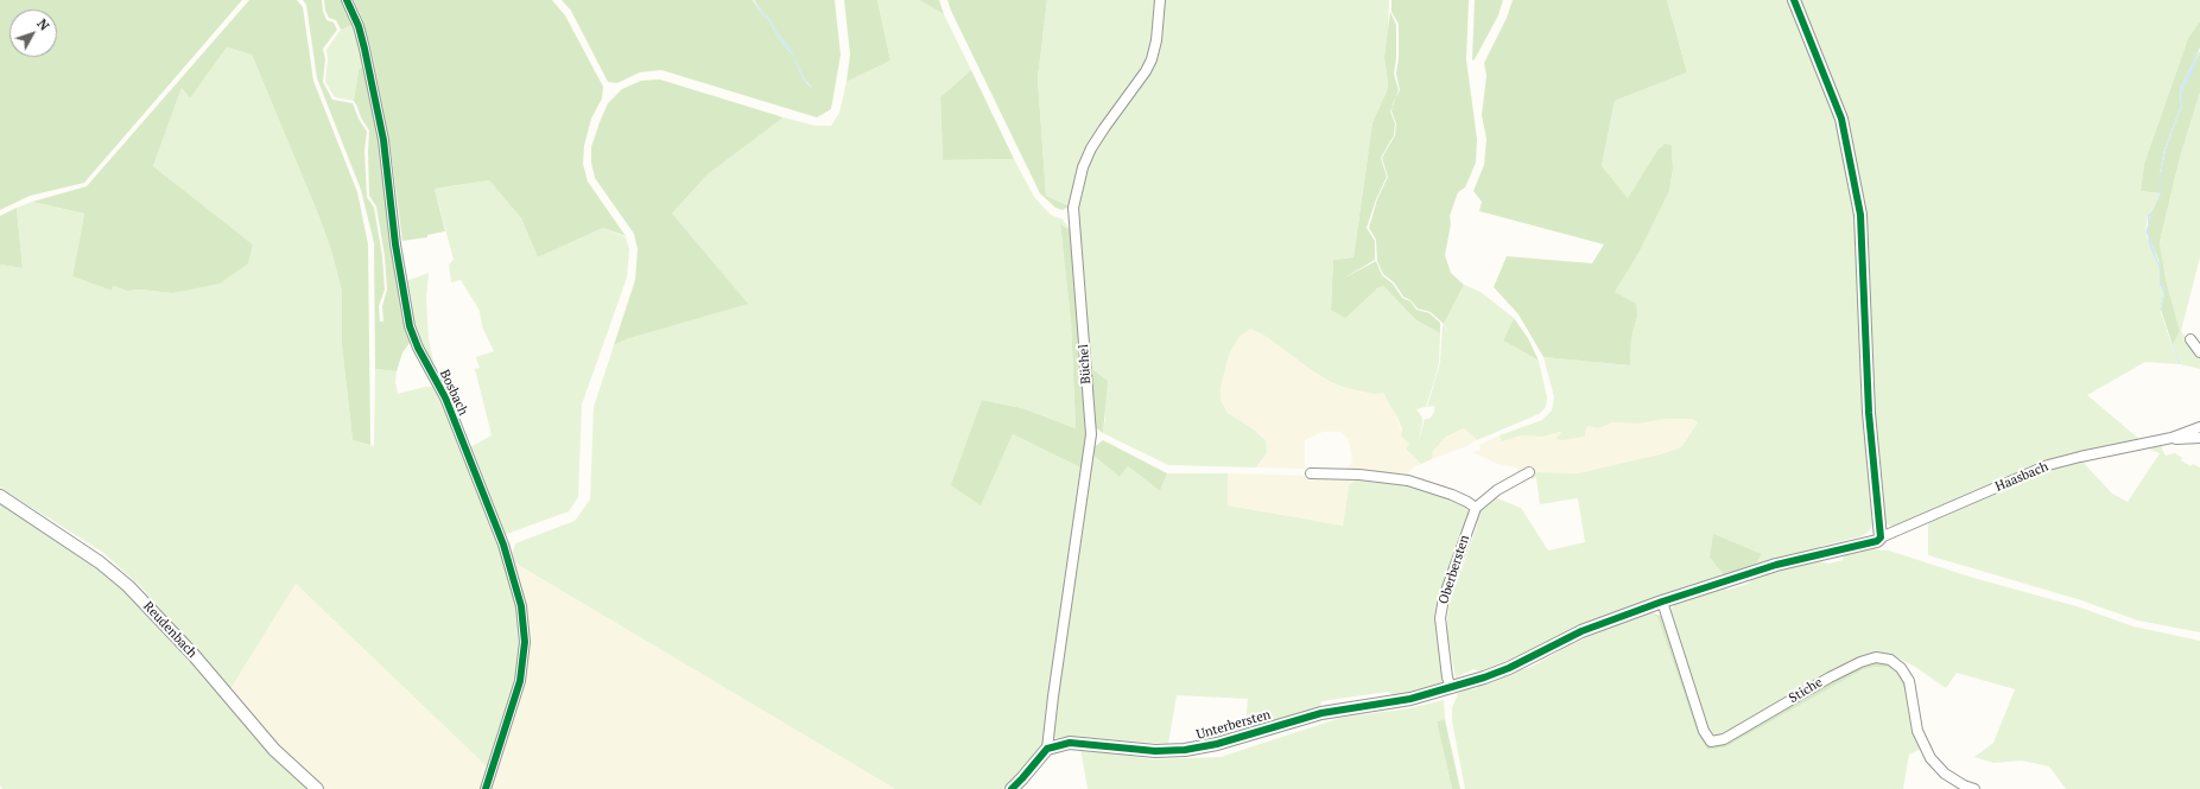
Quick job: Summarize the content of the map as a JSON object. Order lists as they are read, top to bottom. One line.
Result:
{"streets":{"street":["Büchel","Bosbach","Haasbach","Oberbersten","Reudenbach","Stiche","Unterbersten"]},"crossings":[["Büchel","Unterbersten"],["Haasbach","Unterbersten"],["Oberbersten","Unterbersten"],["Stiche","Unterbersten"]],"north":"top right"}
